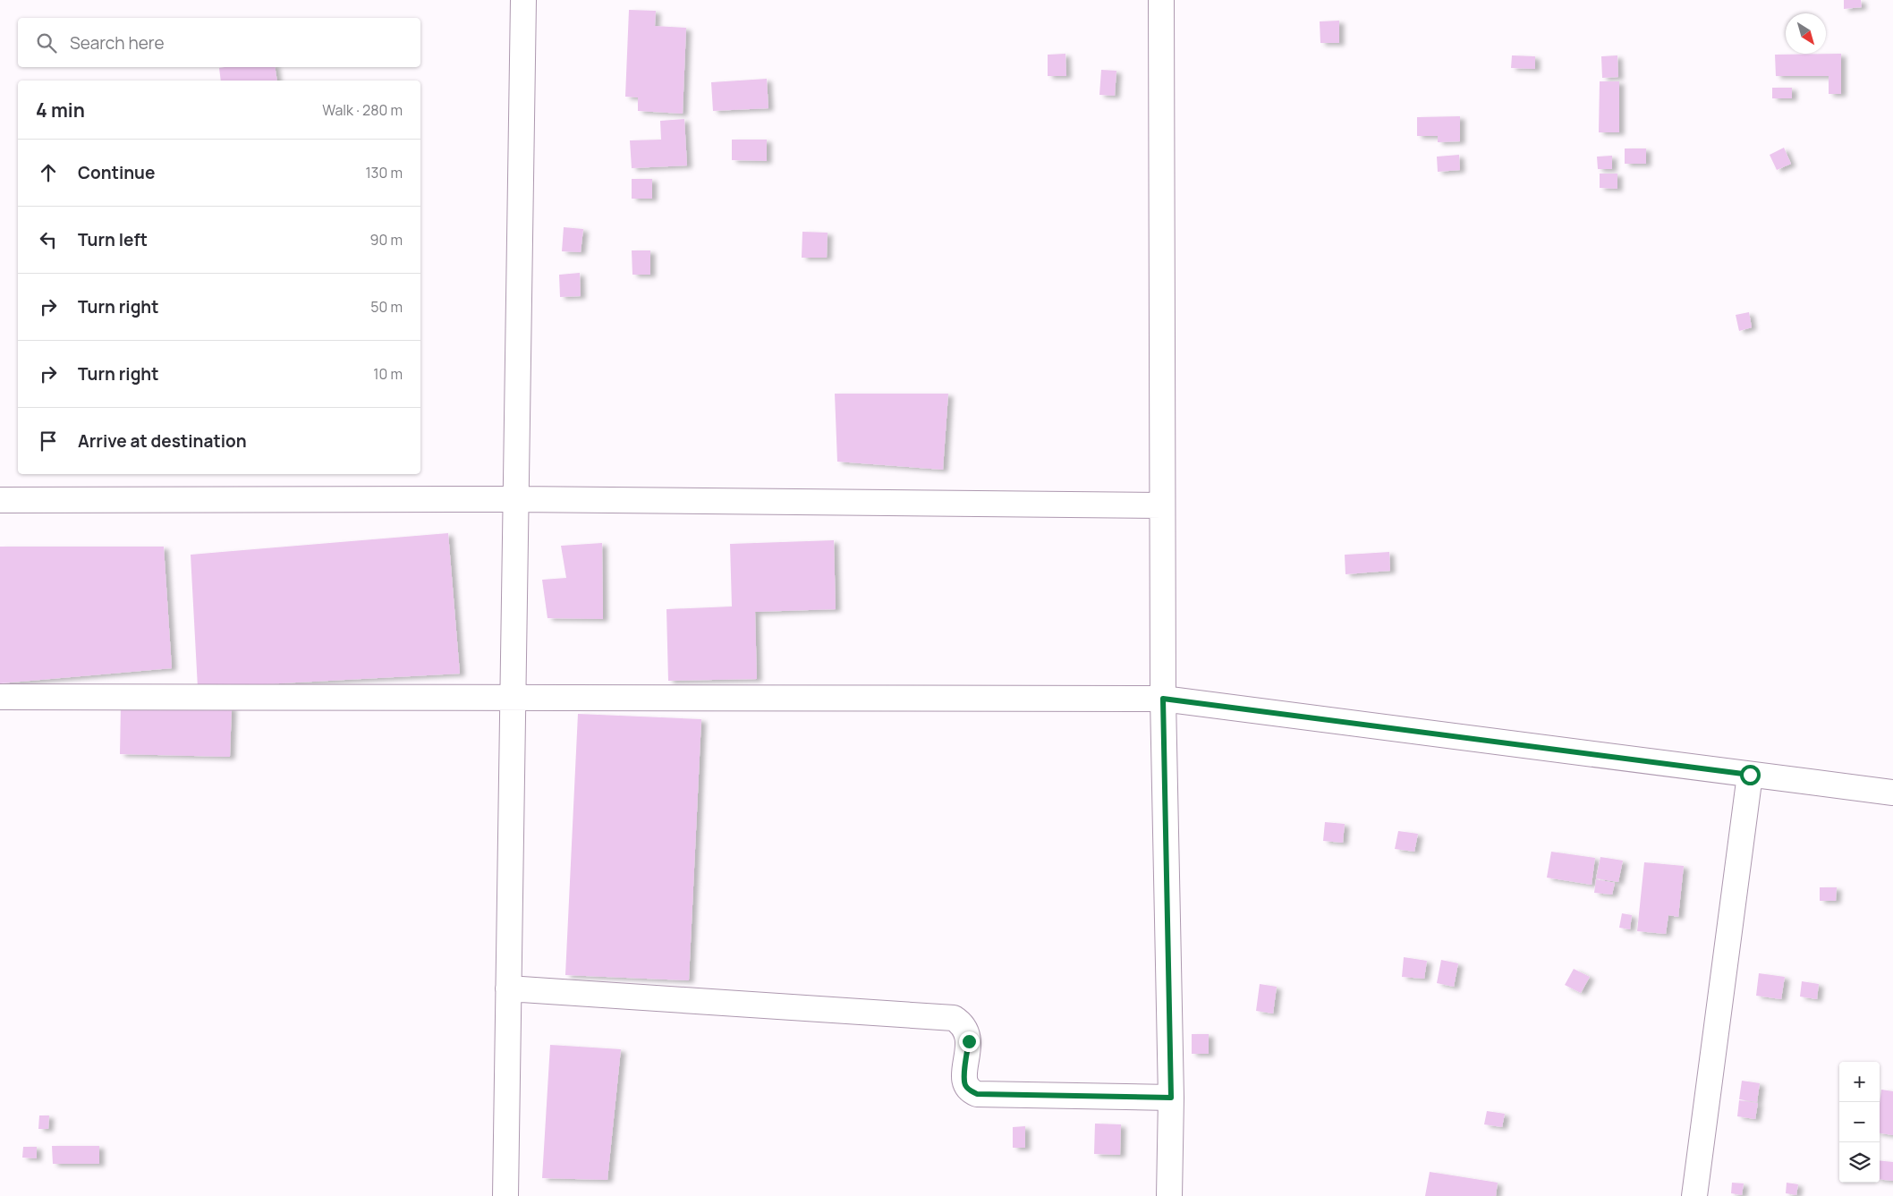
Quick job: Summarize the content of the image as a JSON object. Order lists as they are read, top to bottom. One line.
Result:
{"north":"bottom right","page":{"search":"Search here","heading":["4 min","Walk · 280 m"],"list":[["Continue","130 m"],["Turn left","90 m"],["Turn right","50 m"],["Turn right","10 m"],"Arrive at destination"],"map_buttons":["+","−"]}}
